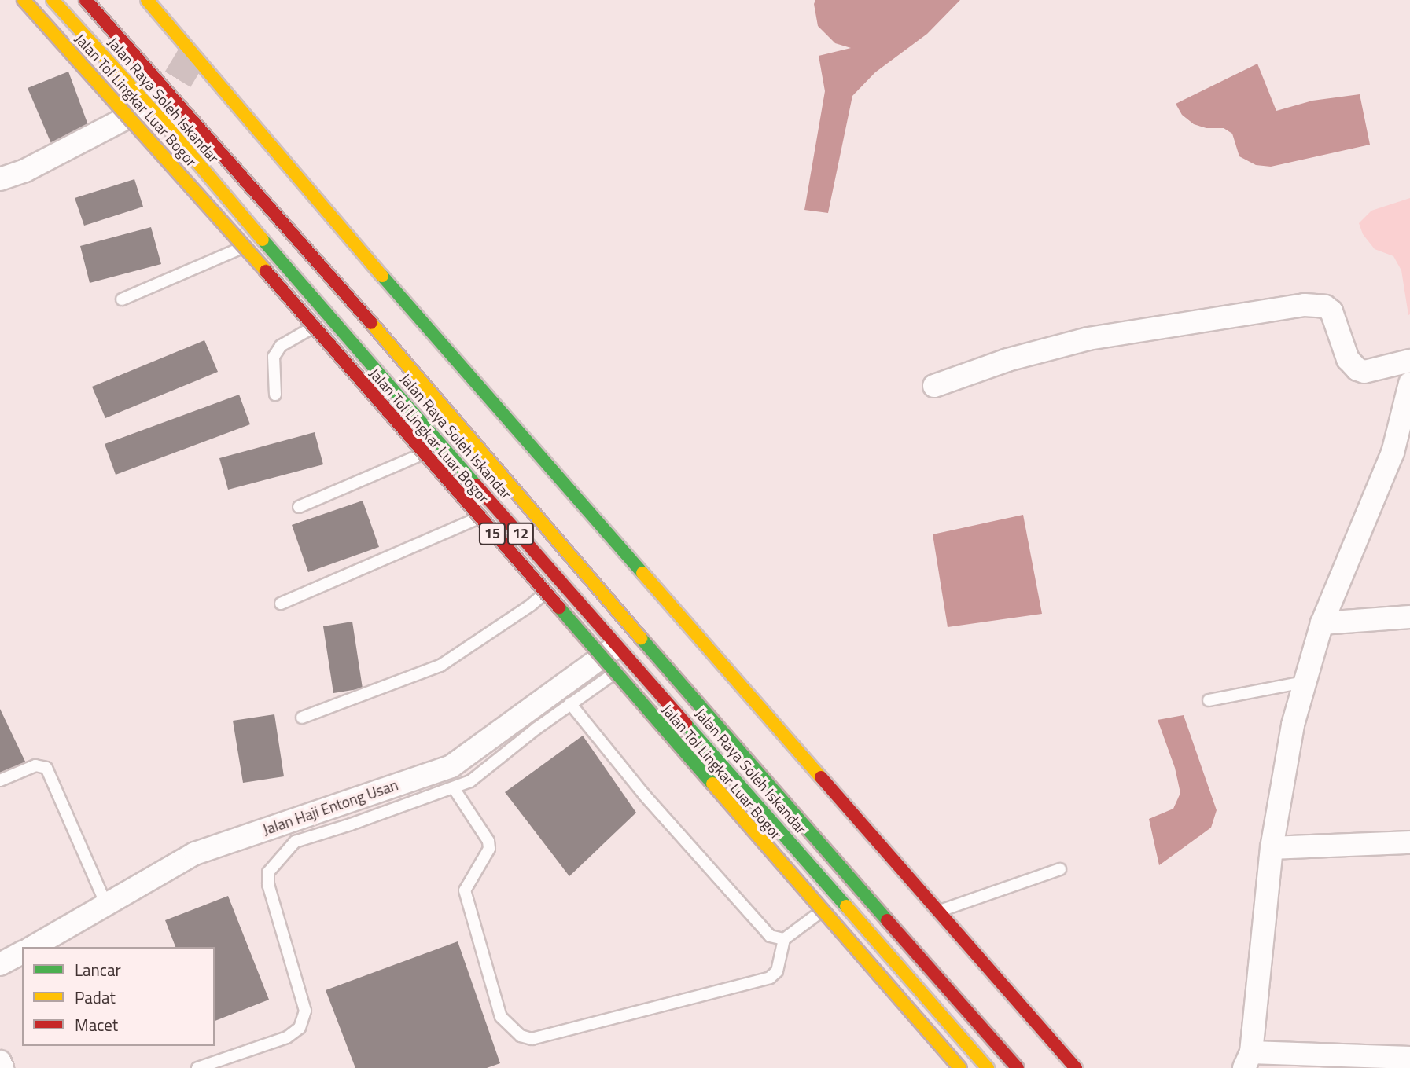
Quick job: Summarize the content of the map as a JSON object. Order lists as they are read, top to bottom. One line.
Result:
{"streets":{"highway":["Jalan Tol Lingkar Luar Bogor","Jalan Raya Soleh Iskandar","15","12"],"street":["Jalan Haji Entong Usan"]},"crossings":[["Jalan Raya Soleh Iskandar","Jalan Haji Entong Usan"]],"legend":["Lancar","Padat","Macet"]}
